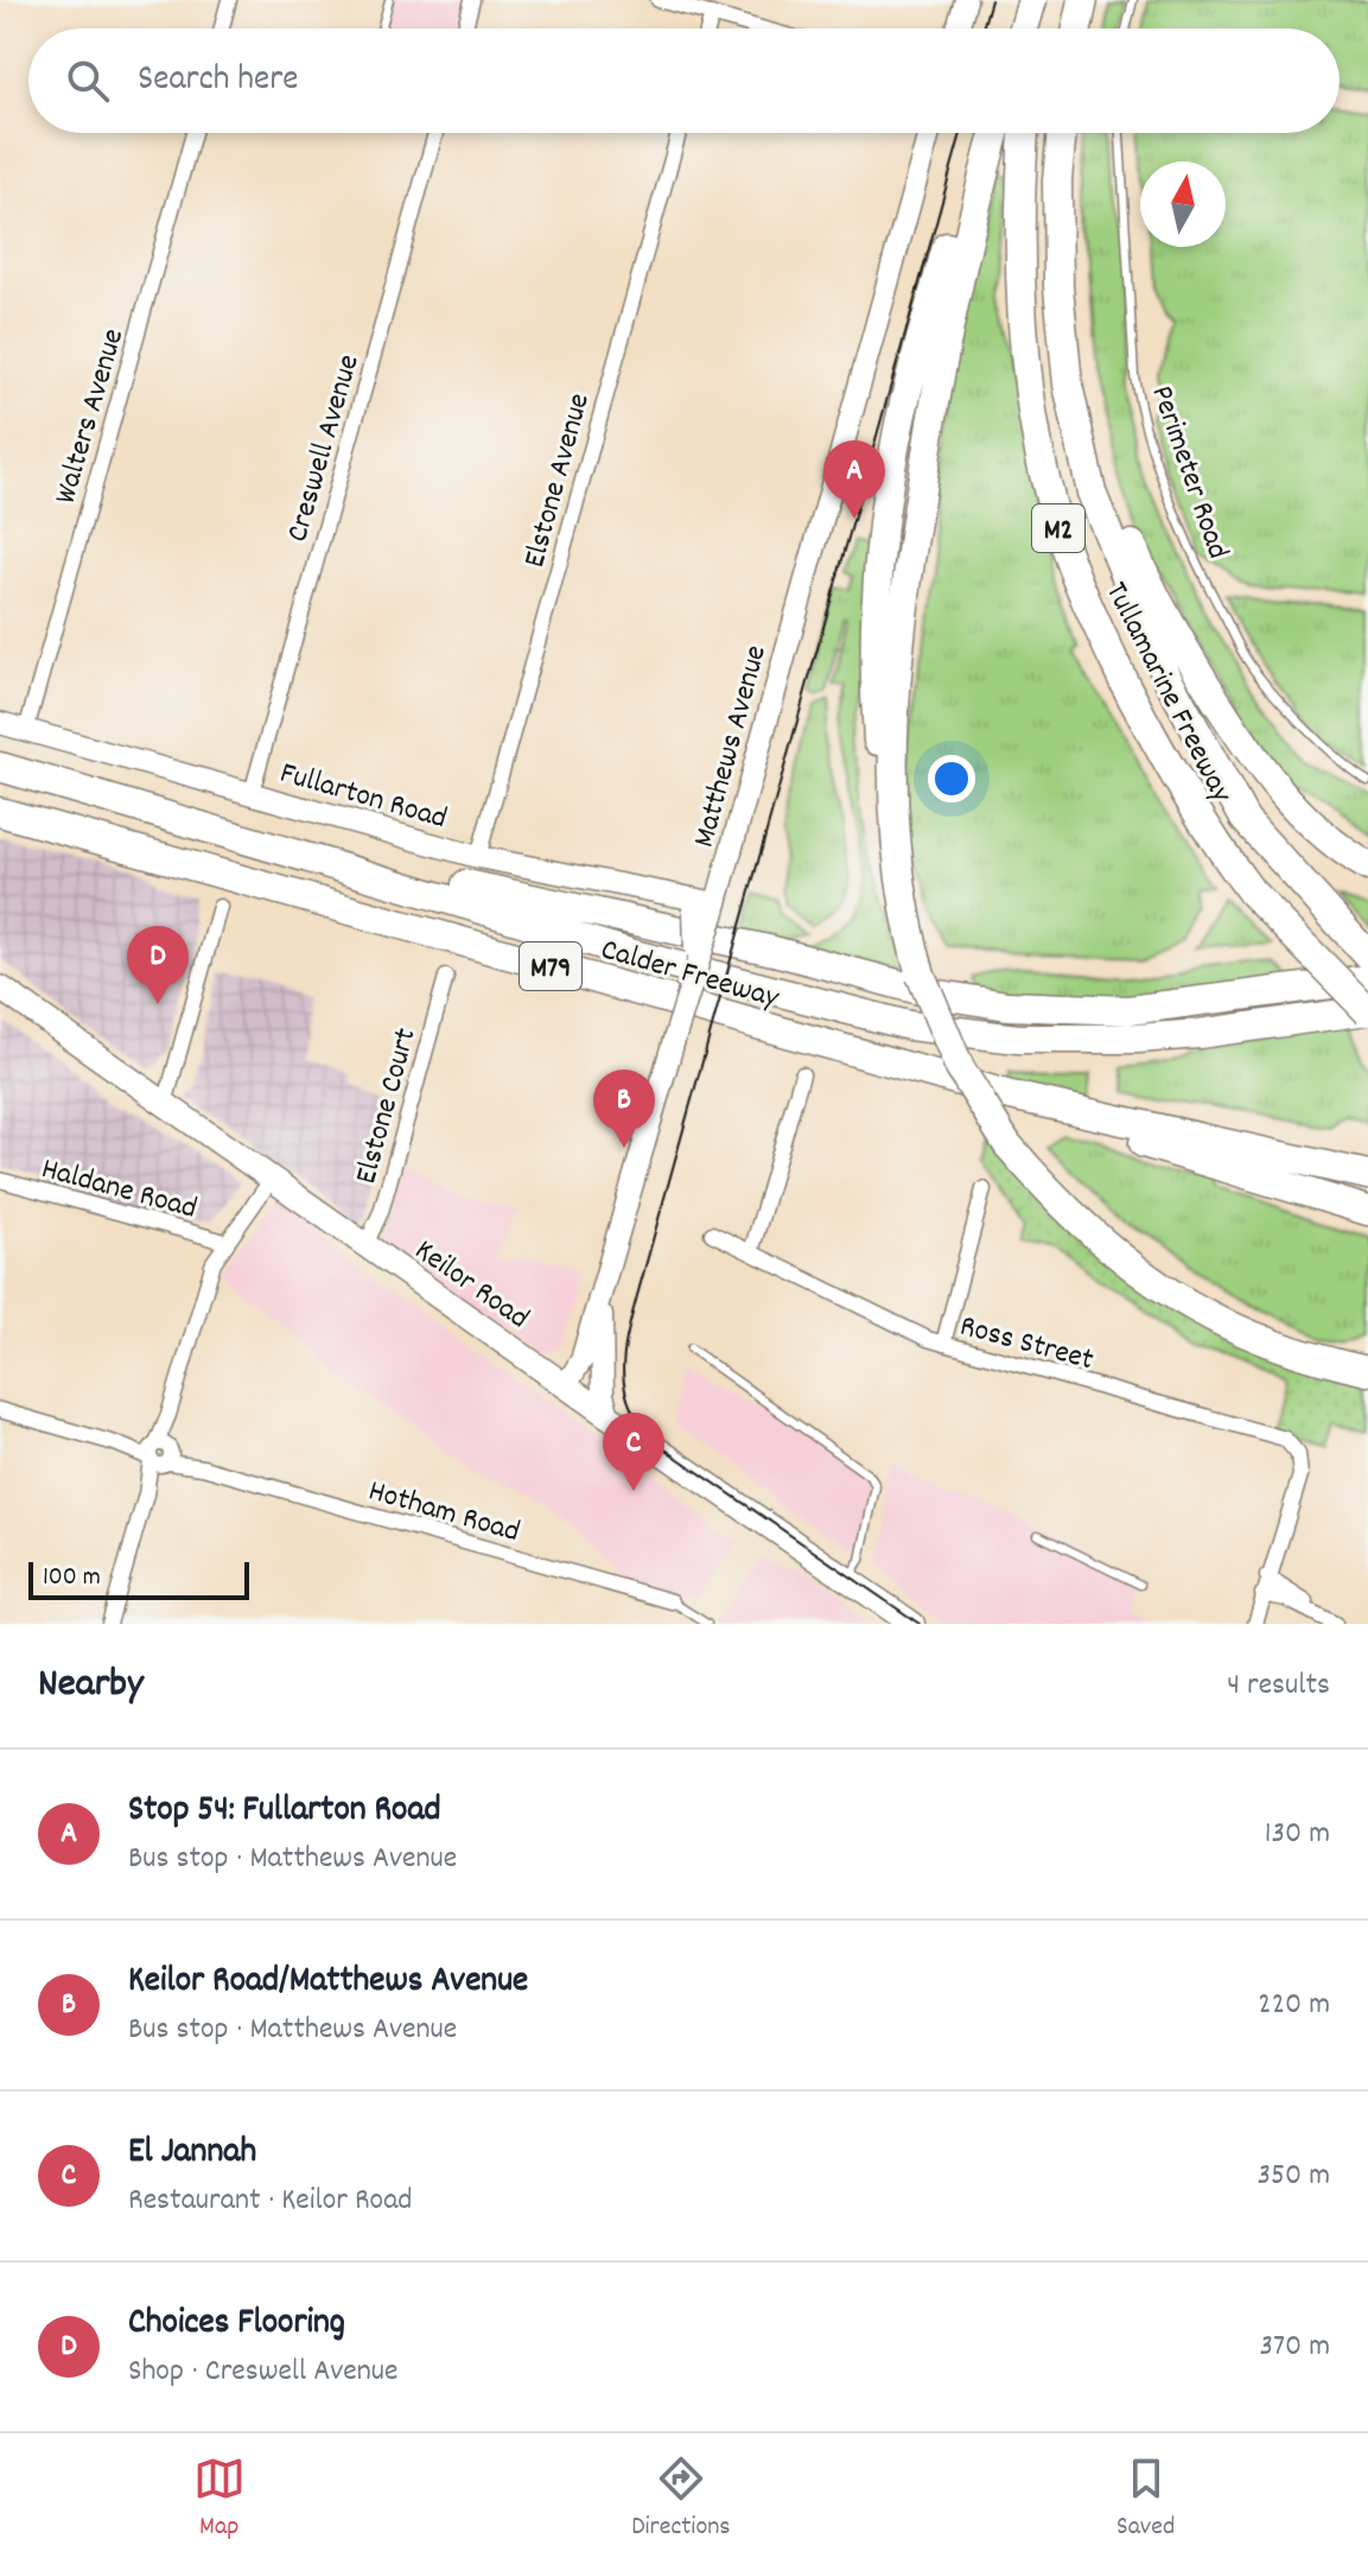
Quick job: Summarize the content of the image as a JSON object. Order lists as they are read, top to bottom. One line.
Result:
{"streets":{"highway":["M2","Tullamarine Freeway","M79","Calder Freeway"],"main road":["Matthews Avenue","Fullarton Road","Keilor Road"],"street":["Walters Avenue","Creswell Avenue","Elstone Avenue","Elstone Court","Haldane Road","Ross Street","Hotham Road"],"lane":["Perimeter Road"]},"crossings":[["Walters Avenue","Fullarton Road"],["Creswell Avenue","Fullarton Road"],["Elstone Avenue","Fullarton Road"],["Tullamarine Freeway","Calder Freeway"],["Matthews Avenue","Fullarton Road"],["Matthews Avenue","Keilor Road"],["Elstone Court","Keilor Road"]],"scale_bar":"100 m","north":"top","page":{"search":"Search here","pins":["A","D","B","C"],"scale":"100 m","heading":["Nearby","4 results"],"list":[{"mark":"A","name":"Stop 54: Fullarton Road","note":"Bus stop · Matthews Avenue","value":"130 m"},{"mark":"B","name":"Keilor Road/Matthews Avenue","note":"Bus stop · Matthews Avenue","value":"220 m"},{"mark":"C","name":"El Jannah","note":"Restaurant · Keilor Road","value":"350 m"},{"mark":"D","name":"Choices Flooring","note":"Shop · Creswell Avenue","value":"370 m"}],"nav":["Map","Directions","Saved"]}}
